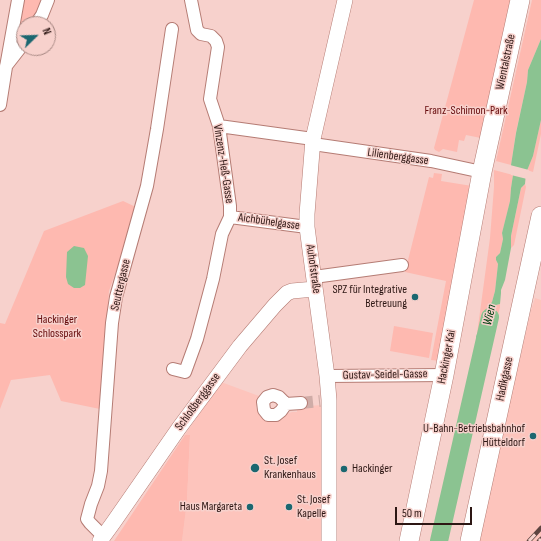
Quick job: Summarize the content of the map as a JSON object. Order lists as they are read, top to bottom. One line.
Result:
{"streets":{"main road":["Wientalstraße","Hackinger Kai","Hadikgasse"],"street":["Lilienberggasse","Vinzenz-Heß-Gasse","Aichbühelgasse","Auhofstraße","Seuttergasse","Gustav-Seidel-Gasse","Schloßberggasse"]},"crossings":[["Wientalstraße","Lilienberggasse"],["Wientalstraße","Hackinger Kai"],["Lilienberggasse","Vinzenz-Heß-Gasse"],["Lilienberggasse","Auhofstraße"],["Lilienberggasse","Hackinger Kai"],["Vinzenz-Heß-Gasse","Aichbühelgasse"],["Aichbühelgasse","Auhofstraße"],["Auhofstraße","Gustav-Seidel-Gasse"],["Auhofstraße","Schloßberggasse"],["Seuttergasse","Schloßberggasse"],["Hackinger Kai","Gustav-Seidel-Gasse"]],"water":["Wien"],"parks":["Franz-Schimon-Park","Hackinger Schlosspark"],"places":["SPZ für Integrative Betreuung","U-Bahn-Betriebsbahnhof Hütteldorf","St. Josef Krankenhaus","Hackinger","Haus Margareta","St. Josef Kapelle"],"scale_bar":"50 m","north":"top right"}
